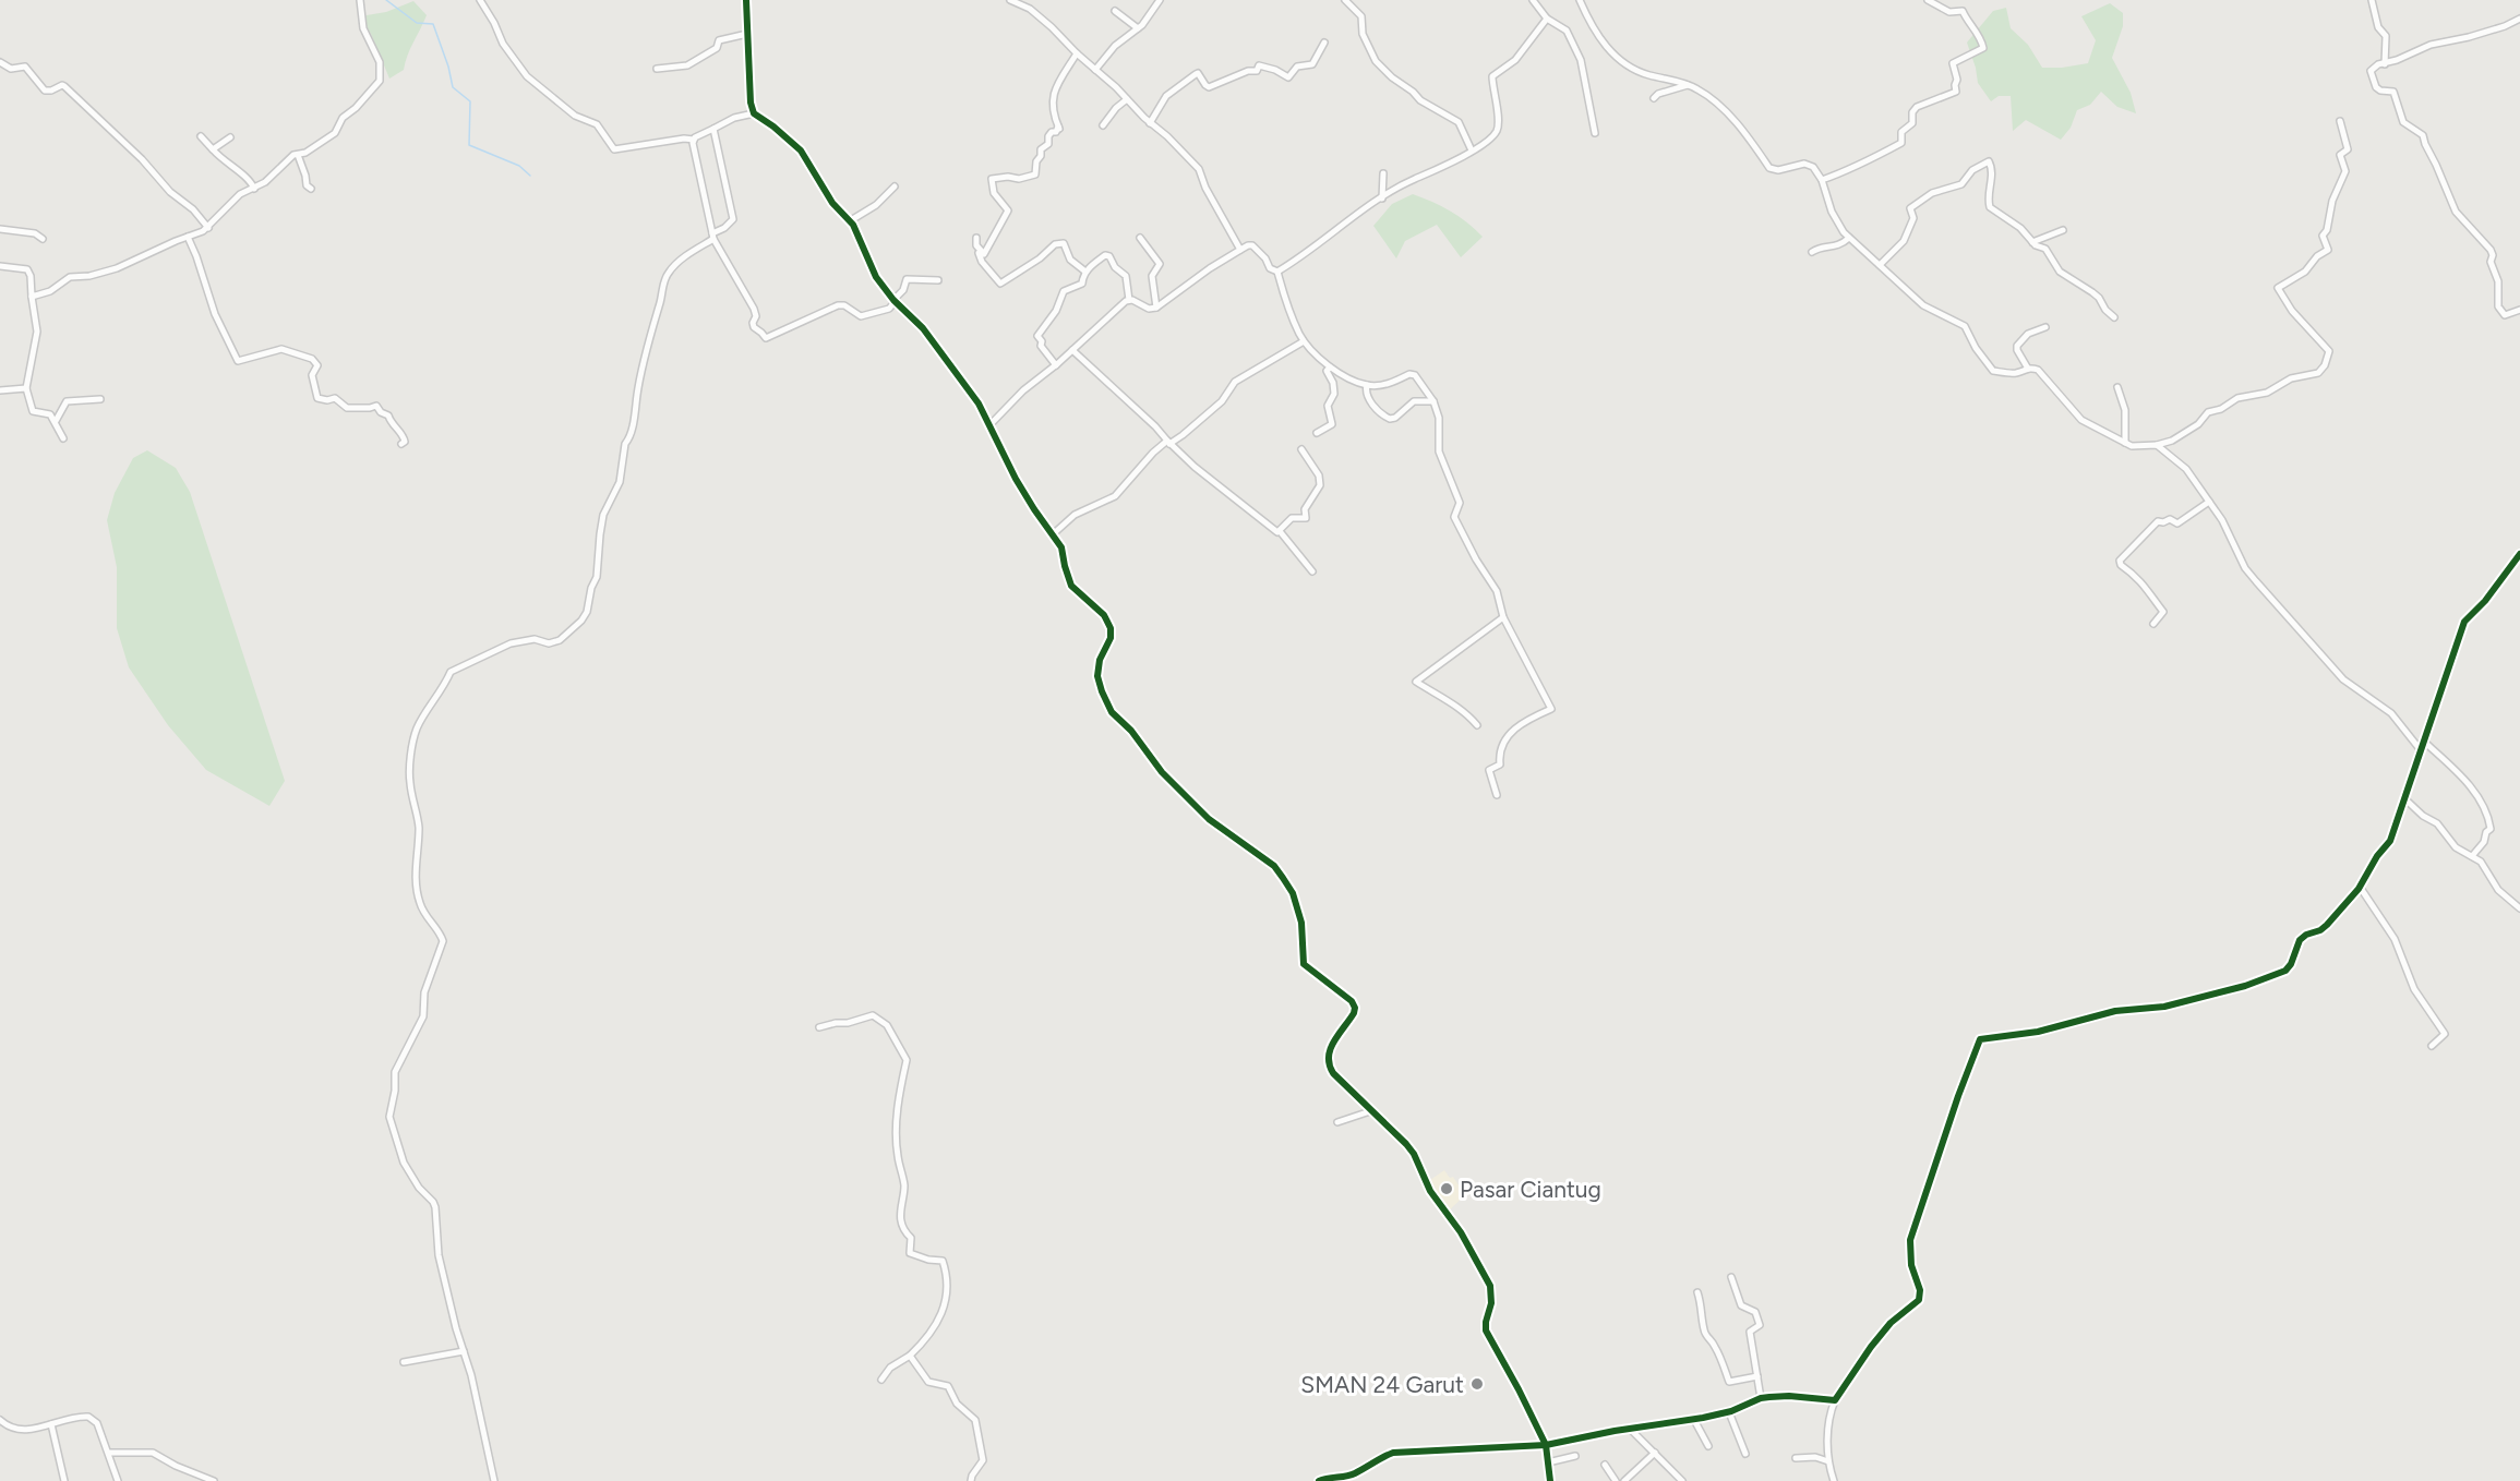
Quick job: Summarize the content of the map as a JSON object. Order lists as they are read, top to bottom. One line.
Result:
{"places":["Pasar Ciantug","SMAN 24 Garut"]}
